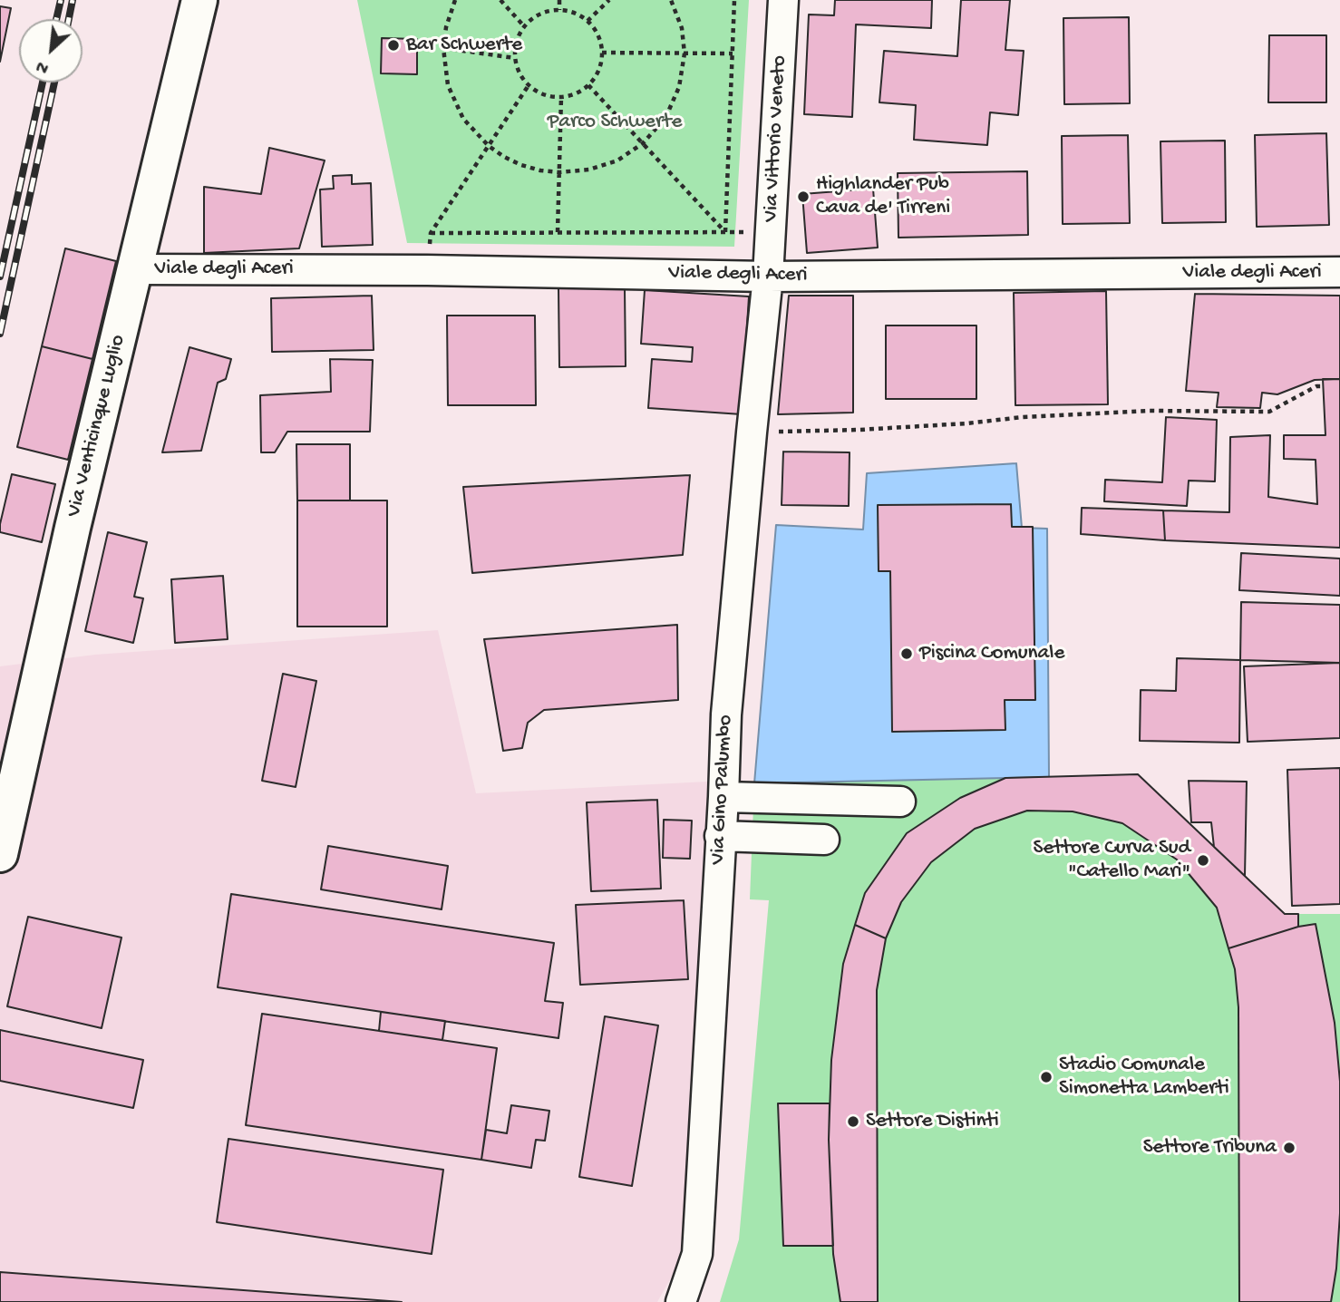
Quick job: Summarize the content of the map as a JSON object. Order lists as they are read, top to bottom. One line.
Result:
{"streets":{"main road":["Via Venticinque Luglio"],"street":["Via Vittorio Veneto","Viale degli Aceri","Via Gino Palumbo"]},"crossings":[["Via Vittorio Veneto","Viale degli Aceri"],["Via Vittorio Veneto","Via Gino Palumbo"],["Viale degli Aceri","Via Venticinque Luglio"],["Viale degli Aceri","Via Gino Palumbo"]],"parks":["Parco Schwerte"],"places":["Bar Schwerte","Highlander Pub Cava de' Tirreni","Piscina Comunale","Settore Curva Sud \"Catello Mari\"","Stadio Comunale Simonetta Lamberti","Settore Distinti","Settore Tribuna"],"north":"bottom left"}
